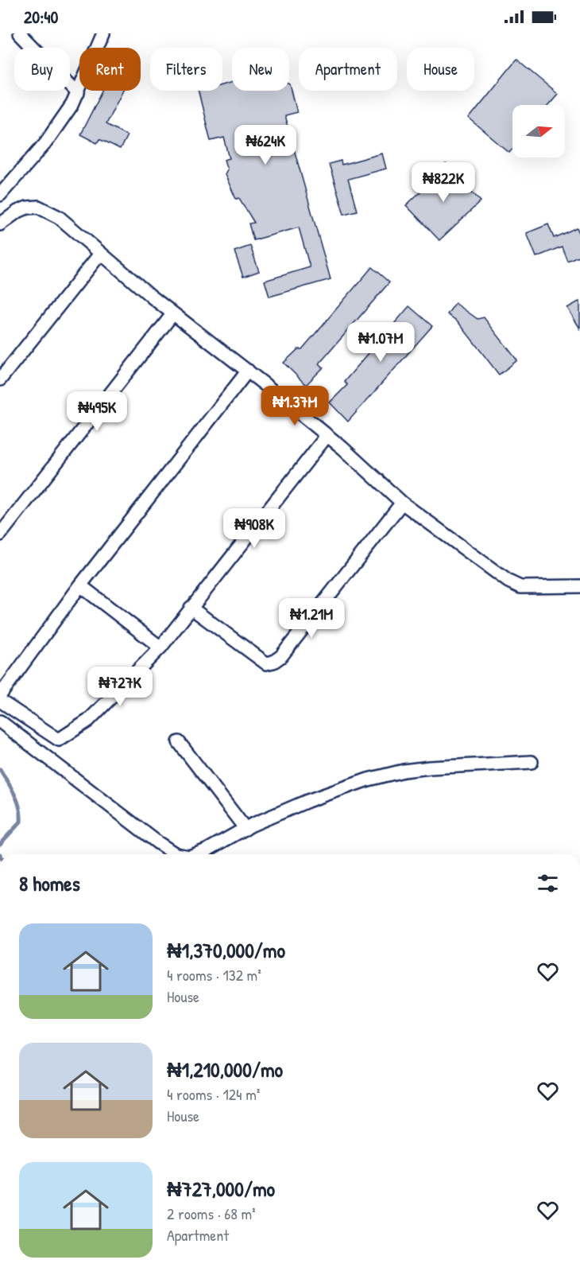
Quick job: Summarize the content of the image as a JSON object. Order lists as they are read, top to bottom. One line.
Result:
{"north":"right","page":{"status":"20:40","chip":["Buy","Rent","Filters","New","Apartment","House"],"price":["₦624K","₦822K","₦1.07M","₦1.37M","₦495K","₦908K","₦1.21M","₦727K"],"heading":"8 homes","list":[{"name":"₦1,370,000/mo","note":"4 rooms · 132 m² · House"},{"name":"₦1,210,000/mo","note":"4 rooms · 124 m² · House"},{"name":"₦727,000/mo","note":"2 rooms · 68 m² · Apartment"}]}}
